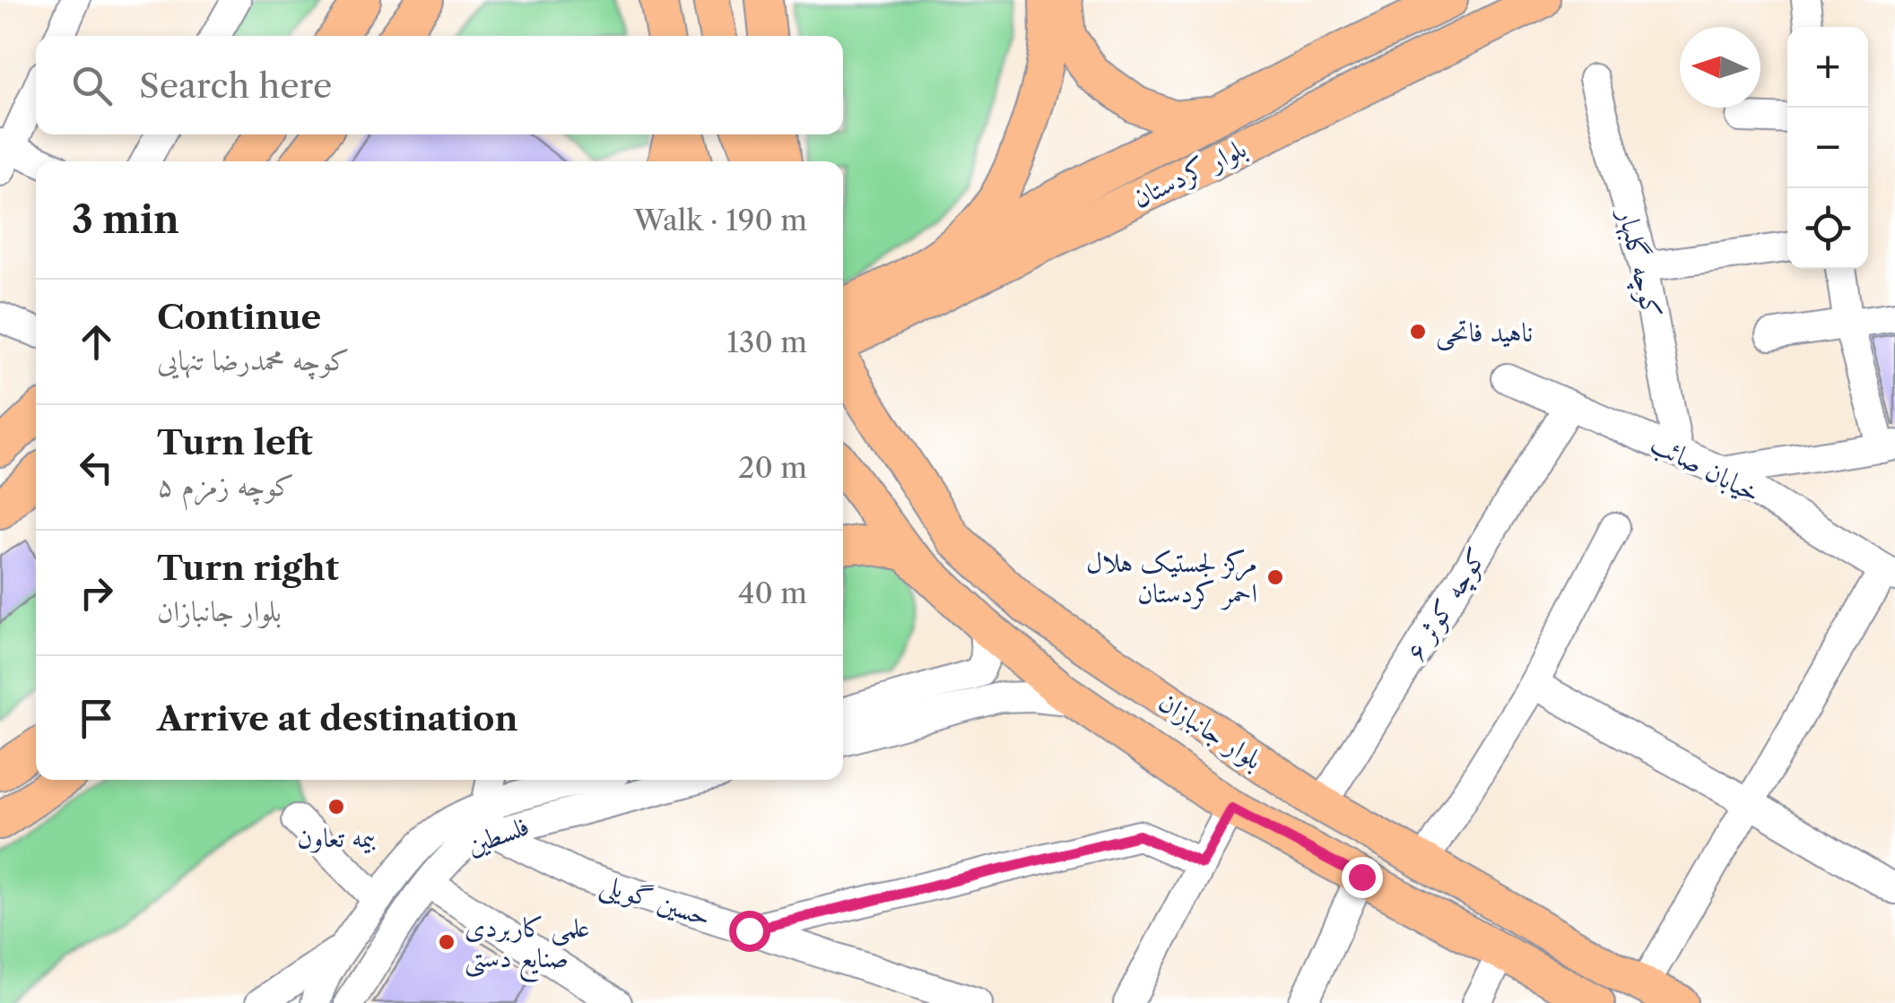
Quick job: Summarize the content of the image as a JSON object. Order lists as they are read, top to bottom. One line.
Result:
{"streets":{"main road":["بلوار کردستان","بلوار جانبازان"],"street":["کوچه گلبهار","خیابان صائب","کوچه کوثر ۶","فلسطین","حسین گویلی"]},"crossings":[["کوچه گلبهار","خیابان صائب"],["خیابان صائب","کوچه کوثر ۶"],["کوچه کوثر ۶","بلوار جانبازان"],["فلسطین","حسین گویلی"]],"places":["ناهید فاتحی","مرکز لجستیک هلال احمر کردستان","بیمه تعاون","علمی کاربردی صنایع دستی"],"north":"left","page":{"map_buttons":["+","−"],"search":"Search here","heading":["3 min","Walk · 190 m"],"list":[["Continue","کوچه محمدرضا تنهایی","130 m"],["Turn left","کوچه زمزم ۵","20 m"],["Turn right","بلوار جانبازان","40 m"],"Arrive at destination"]}}
